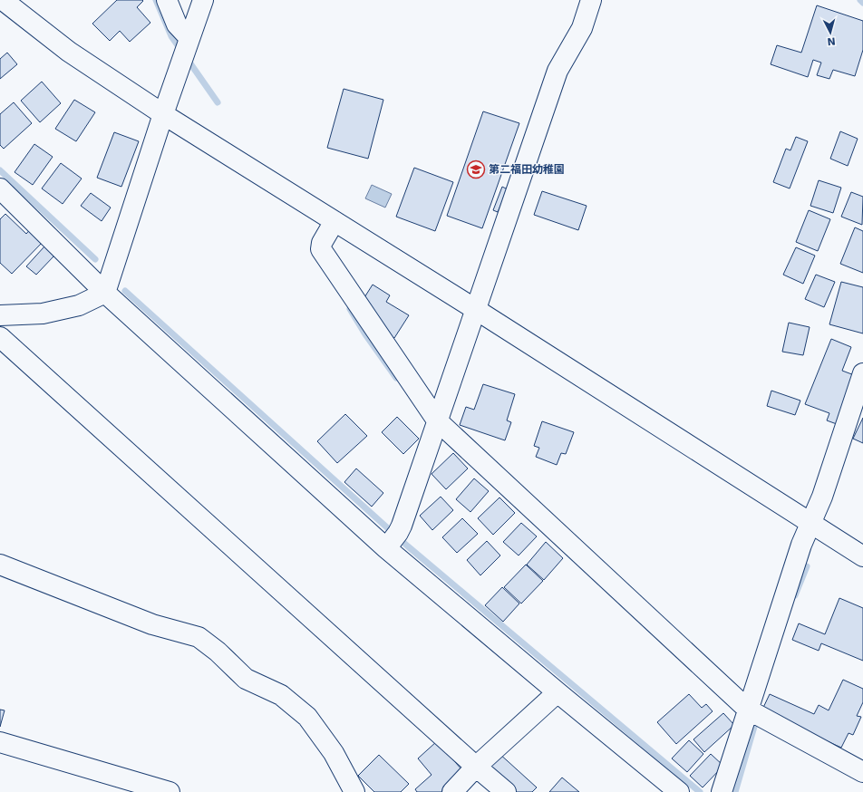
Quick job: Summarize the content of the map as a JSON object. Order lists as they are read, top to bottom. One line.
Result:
{"places":{"school or university":["第二福田幼稚園"]},"north":"bottom"}
